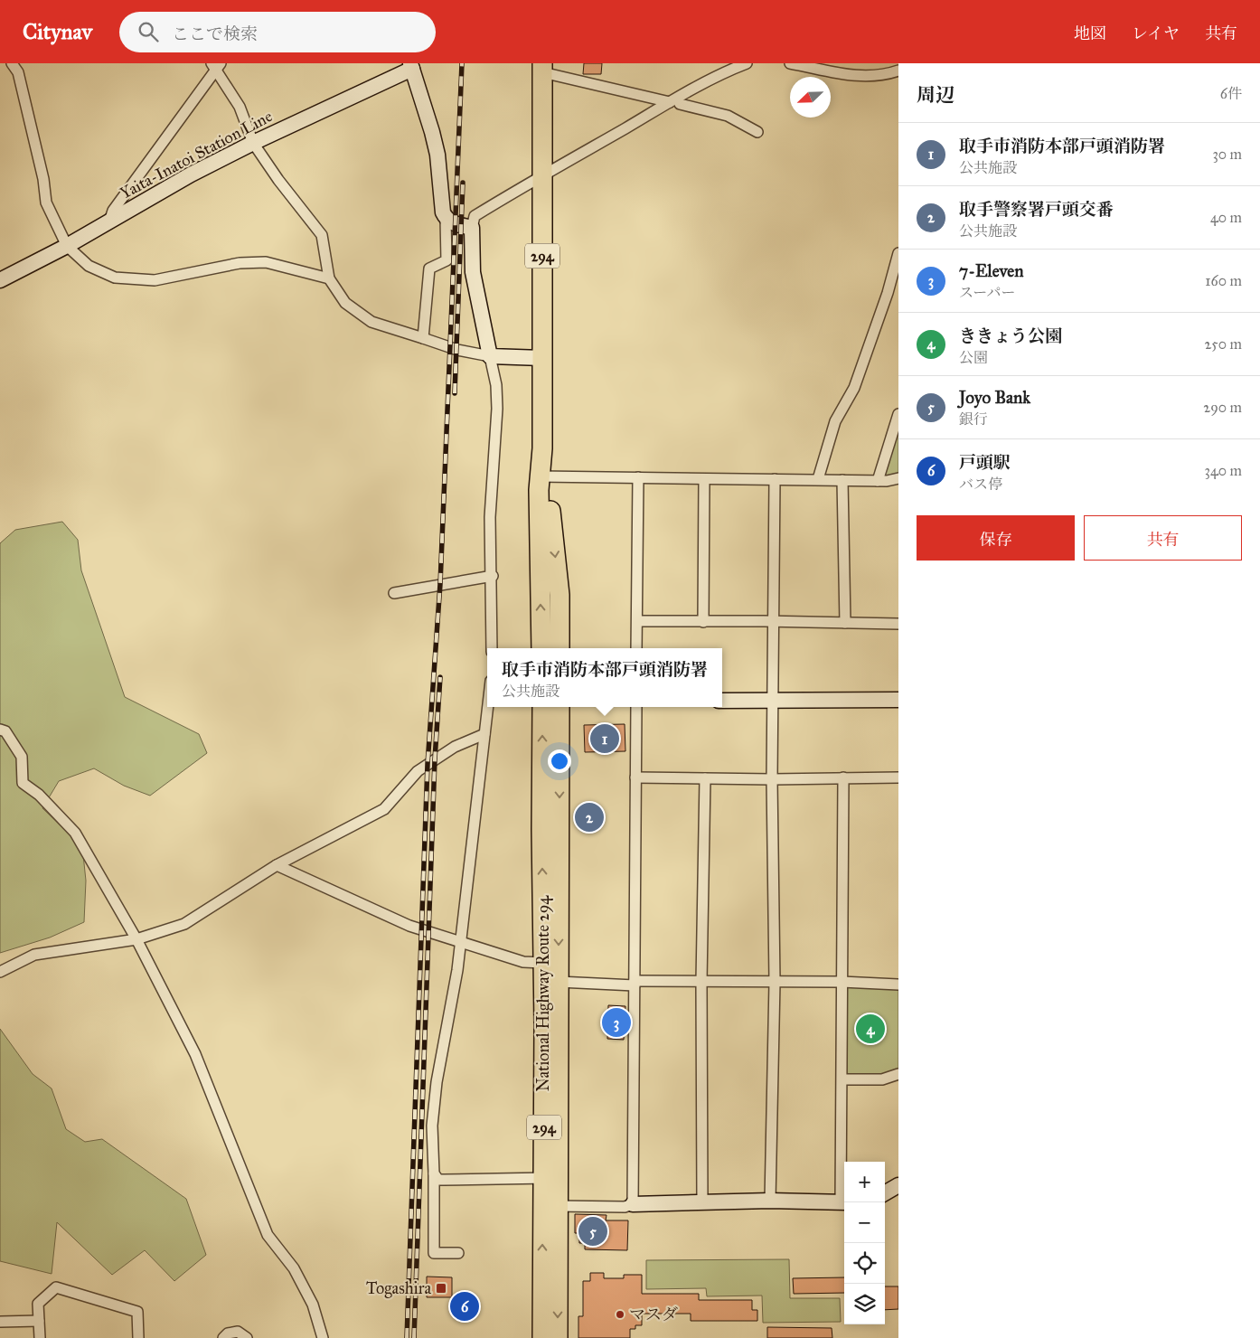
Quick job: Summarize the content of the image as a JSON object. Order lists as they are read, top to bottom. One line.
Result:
{"streets":{"highway":["294","National Highway Route 294"],"main road":["Yaita-Inatoi Station Line"]},"places":{"transit":["Togashira"],"other":["マスダ"]},"north":"bottom left","page":{"header":"Citynav","search":"ここで検索","nav":["地図","レイヤ","共有"],"heading":["周辺","6件"],"list":[{"mark":"1","name":"取手市消防本部戸頭消防署","note":"公共施設","value":"30 m"},{"mark":"2","name":"取手警察署戸頭交番","note":"公共施設","value":"40 m"},{"mark":"3","name":"7-Eleven","note":"スーパー","value":"160 m"},{"mark":"4","name":"ききょう公園","note":"公園","value":"250 m"},{"mark":"5","name":"Joyo Bank","note":"銀行","value":"290 m"},{"mark":"6","name":"戸頭駅","note":"バス停","value":"340 m"}],"buttons":["保存","共有"],"popup":["取手市消防本部戸頭消防署","公共施設"],"pins":["1","2","3","4","5","6"],"map_buttons":["+","−"]}}
